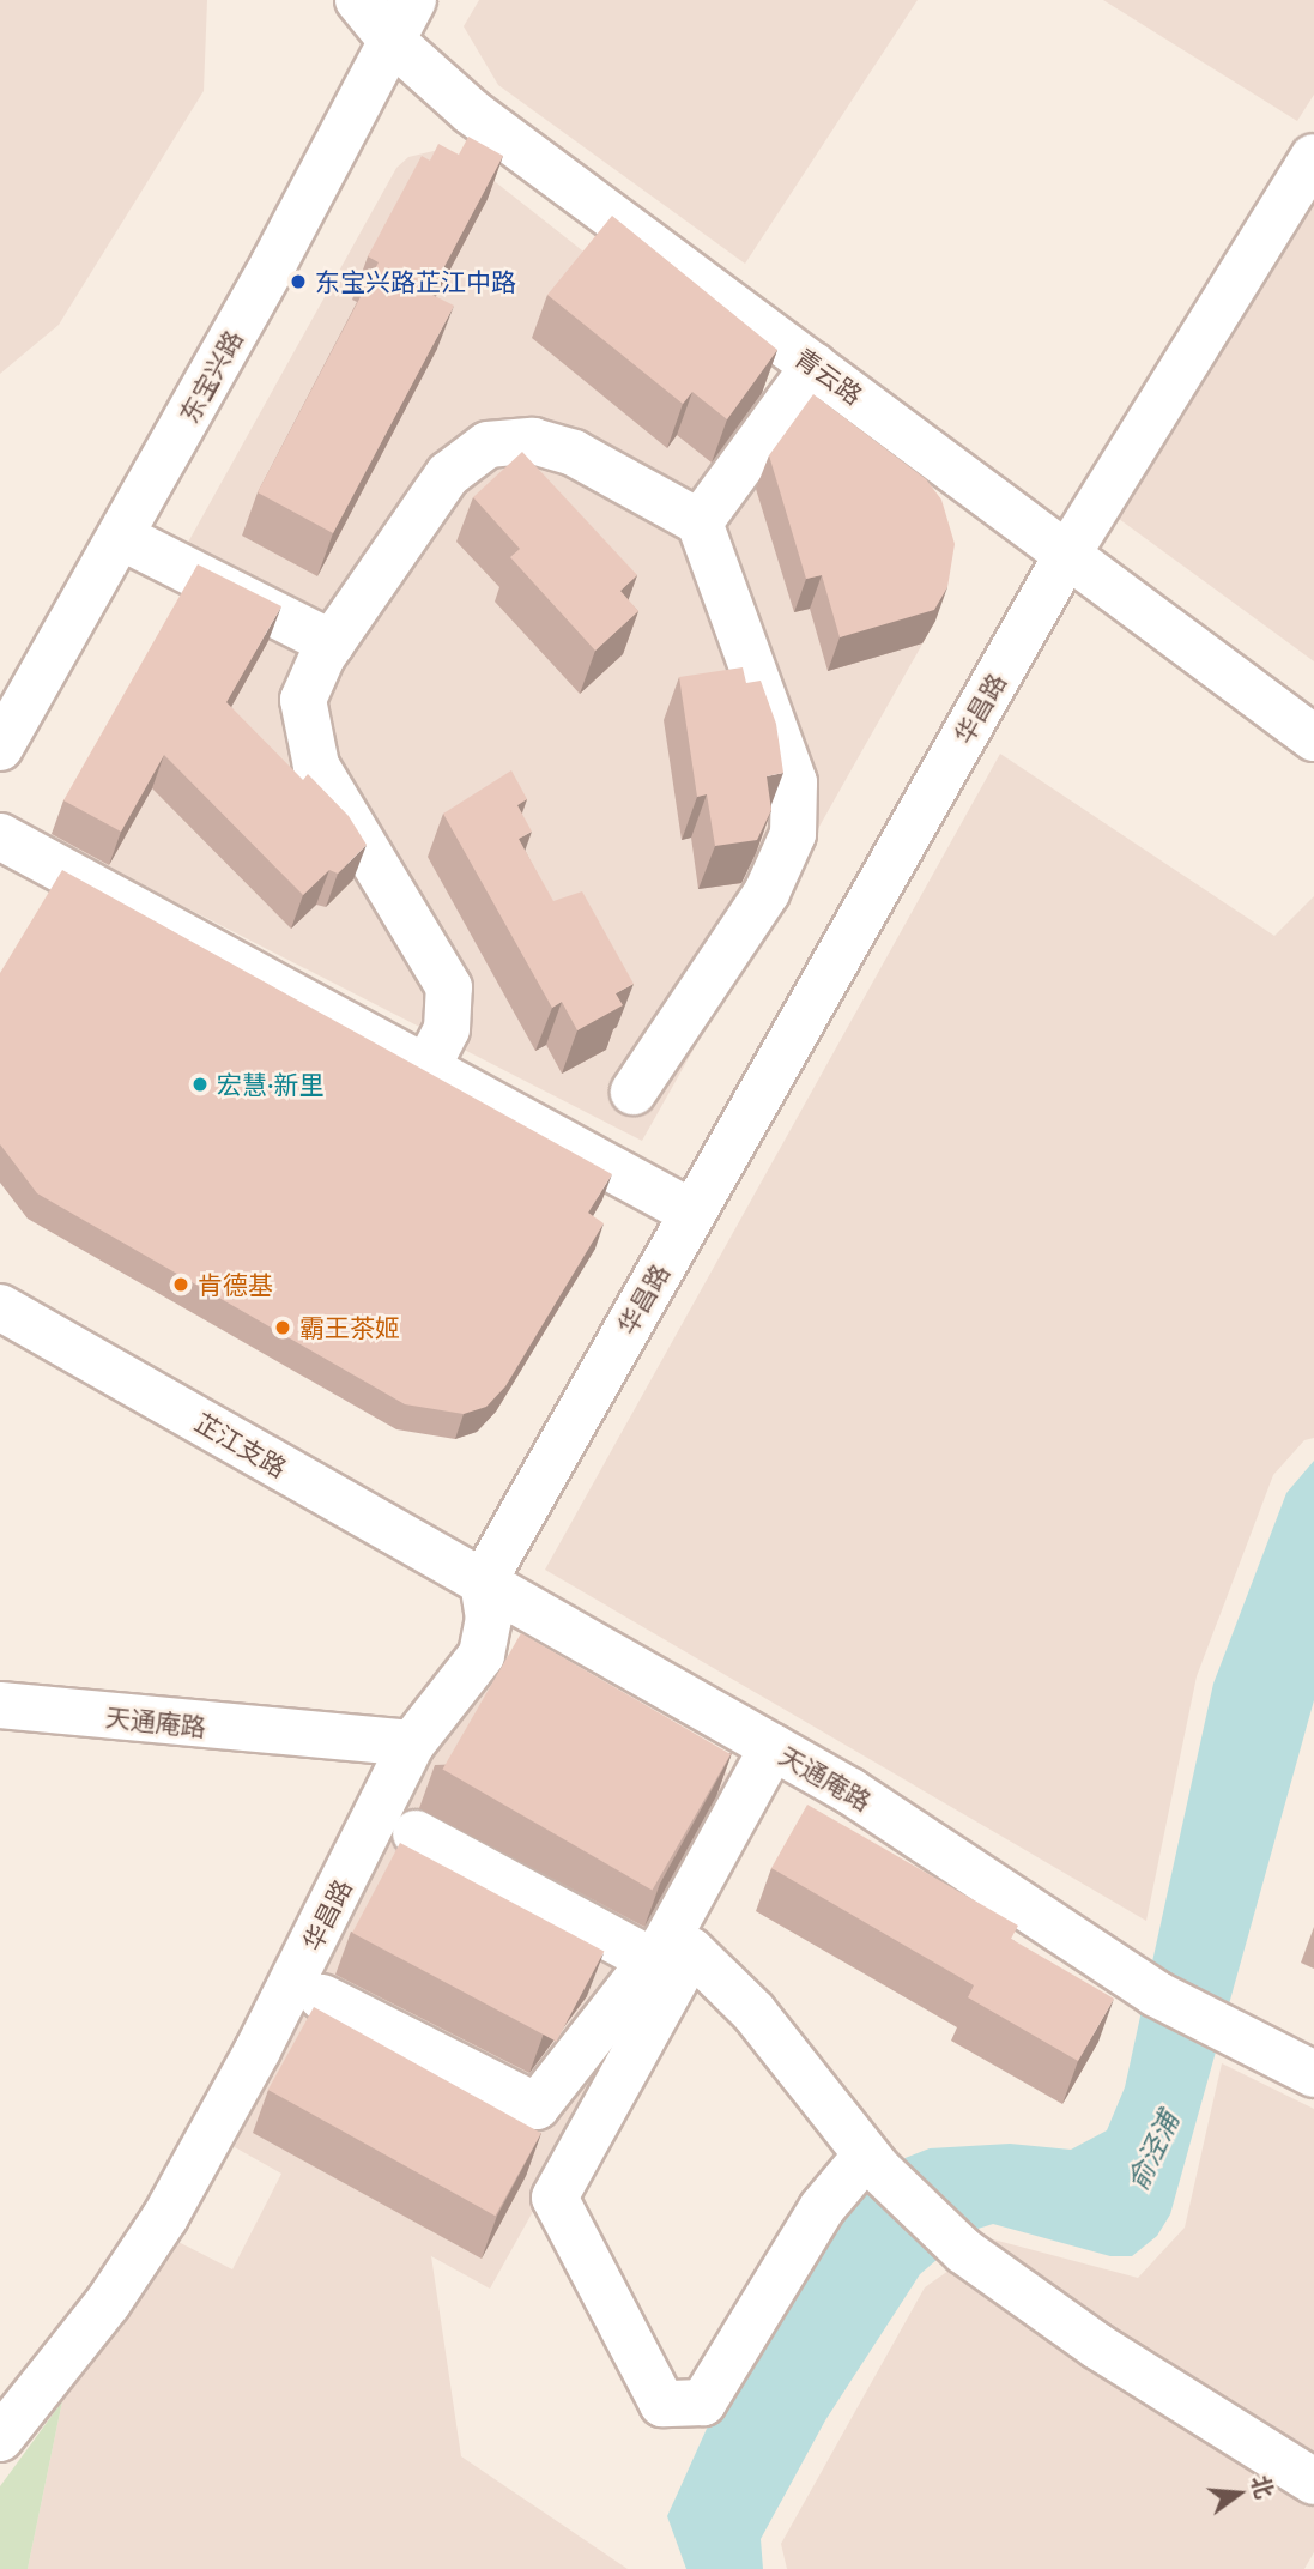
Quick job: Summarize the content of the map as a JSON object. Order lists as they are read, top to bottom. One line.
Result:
{"streets":{"street":["东宝兴路","青云路","华昌路","芷江支路","天通庵路"]},"crossings":[["东宝兴路","青云路"],["青云路","华昌路"],["华昌路","芷江支路"],["华昌路","天通庵路"],["芷江支路","天通庵路"]],"water":["俞泾浦"],"places":["东宝兴路芷江中路","宏慧·新里","肯德基","霸王茶姬"],"north":"right"}
